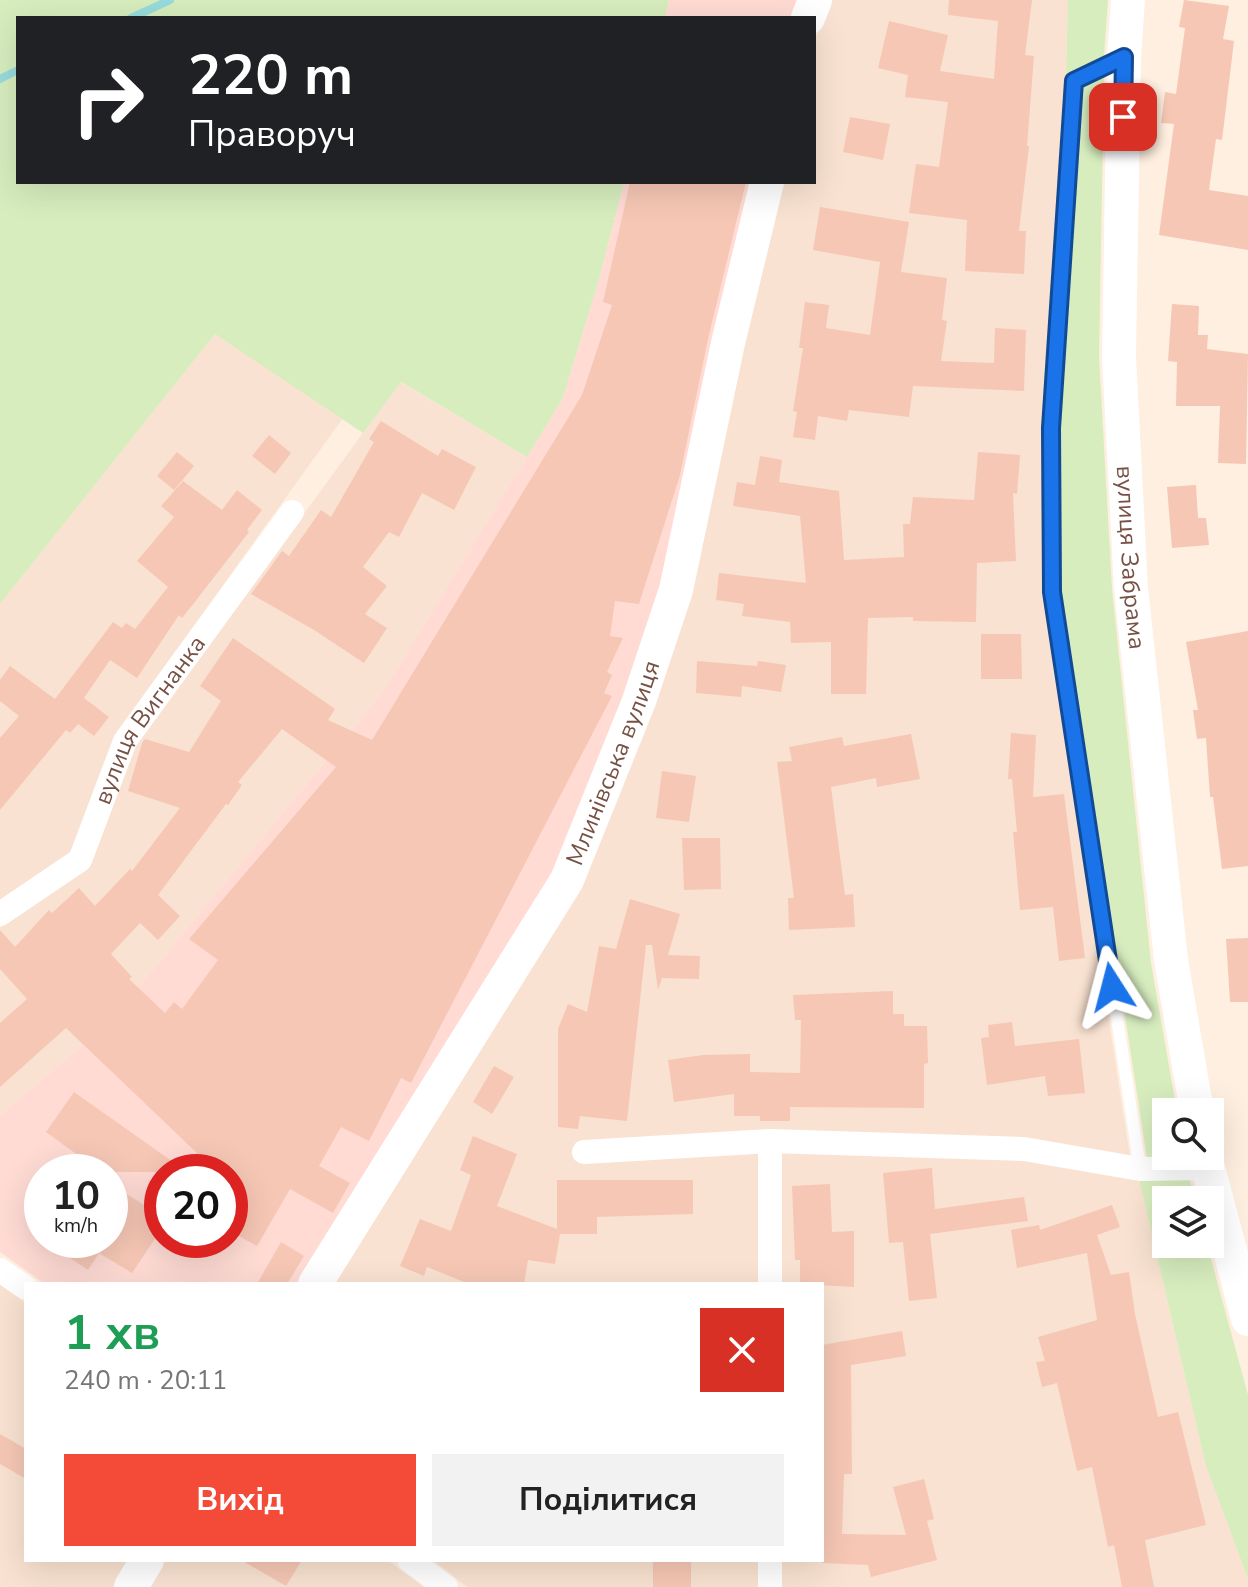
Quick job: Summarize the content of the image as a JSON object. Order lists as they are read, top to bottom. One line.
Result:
{"streets":{"main road":["вулиця Забрама","Млинівська вулиця"],"street":["вулиця Вигнанка"]},"page":{"turn":["220 m","Праворуч"],"speed":"10 km/h","limit":"20","heading":["1 хв","240 m · 20:11"],"buttons":["Вихід","Поділитися"]}}
